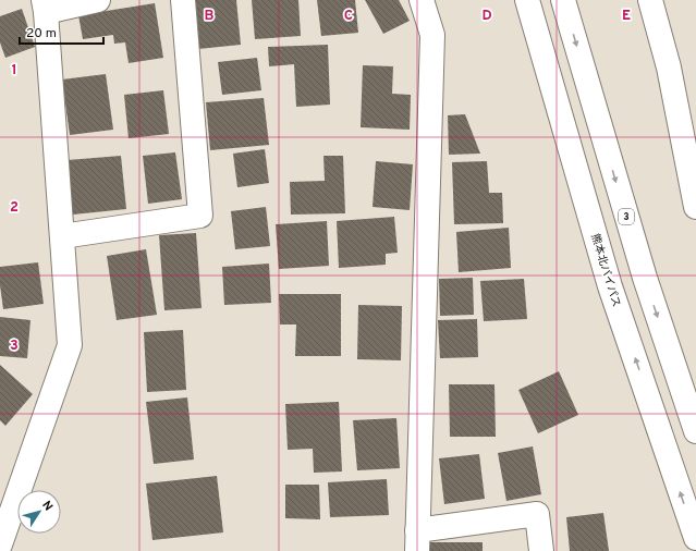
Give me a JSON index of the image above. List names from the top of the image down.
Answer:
{
  "streets": {
    "main road": ["3", "熊本北バイパス"]
  },
  "scale_bar": "20 m",
  "north": "top right",
  "grid": {
    "columns": [
      "B",
      "C",
      "D",
      "E"
    ],
    "rows": ["1", "2", "3"]
  }
}
